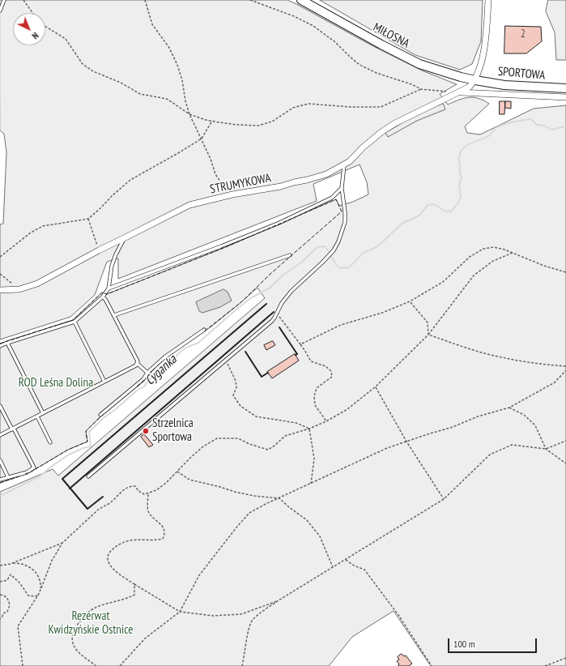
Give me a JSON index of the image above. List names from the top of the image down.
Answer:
{
  "streets": {
    "main road": ["MIŁOSNA", "SPORTOWA"],
    "street": ["STRUMYKOWA"]
  },
  "crossings": [
    ["MIŁOSNA", "SPORTOWA"],
    ["MIŁOSNA", "STRUMYKOWA"],
    ["SPORTOWA", "STRUMYKOWA"]
  ],
  "water": ["Cyganka"],
  "parks": ["ROD Leśna Dolina", "Rezerwat Kwidzyńskie Ostnice"],
  "places": ["Strzelnica Sportowa"],
  "house_numbers": ["2"],
  "scale_bar": "100 m",
  "north": "bottom right"
}
